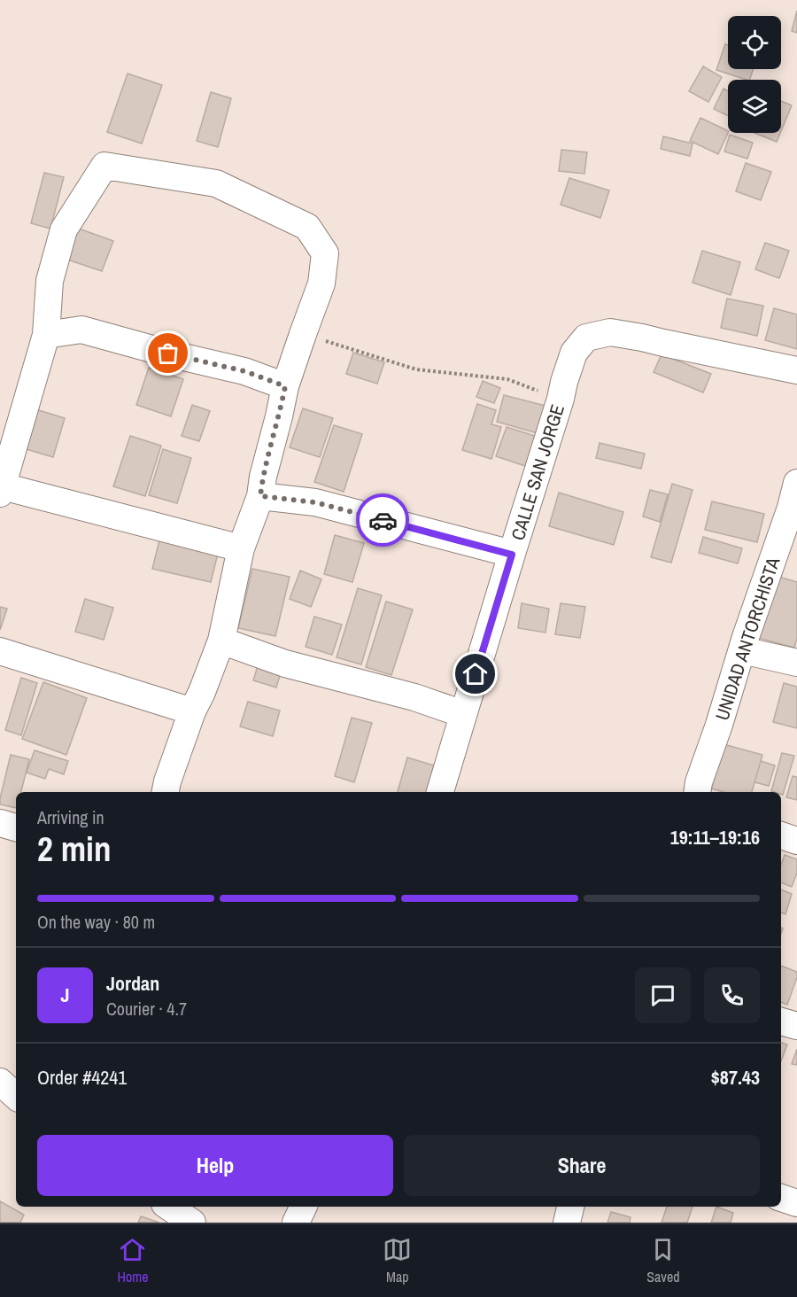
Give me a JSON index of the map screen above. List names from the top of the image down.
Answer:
{
  "streets": {
    "street": ["CALLE SAN JORGE", "UNIDAD ANTORCHISTA"]
  },
  "page": {
    "heading": ["2 min", "Arriving in", "19:11–19:16"],
    "panel": [
      "Jordan",
      "Courier · 4.7",
      "Order #4241",
      "$87.43"
    ],
    "bar": "On the way · 80 m",
    "round": "J",
    "buttons": ["Help", "Share"],
    "tabs": ["Home", "Map", "Saved"]
  }
}
